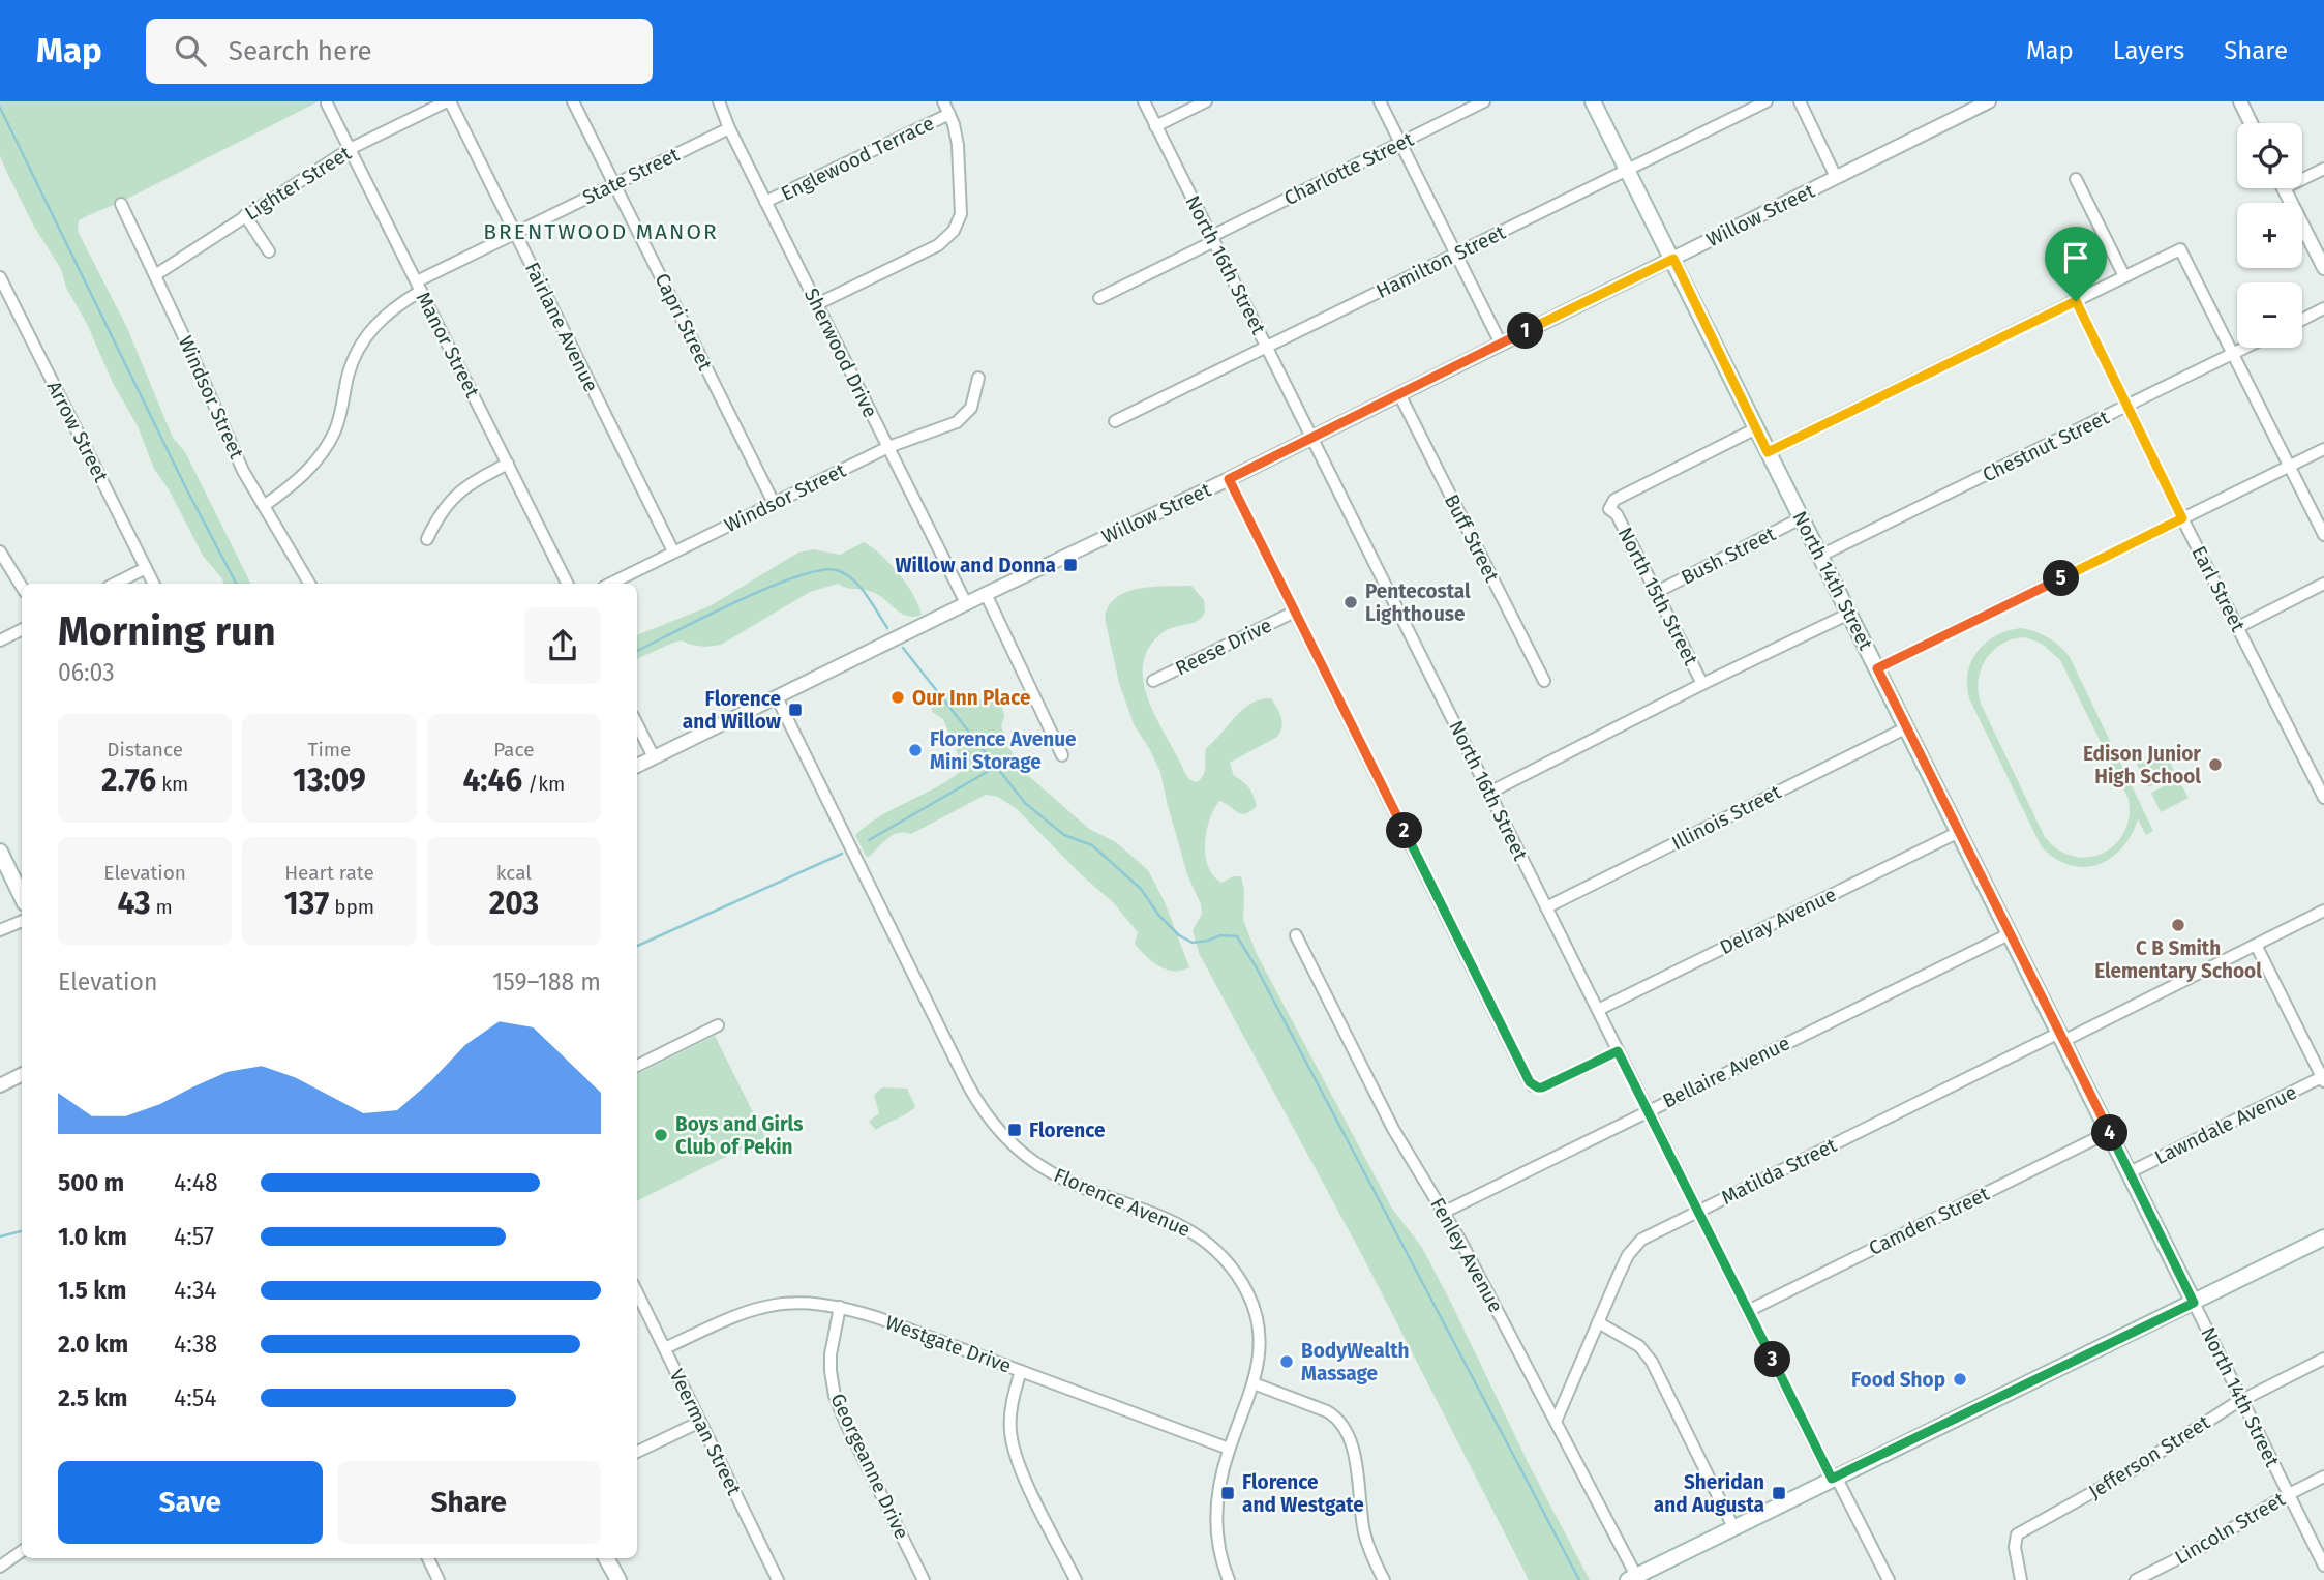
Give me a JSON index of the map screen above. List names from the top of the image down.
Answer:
{
  "streets": {
    "main road": ["North 14th Street"],
    "street": [
      "Englewood Terrace",
      "Charlotte Street",
      "State Street",
      "Lighter Street",
      "Willow Street",
      "Hamilton Street",
      "North 16th Street",
      "Capri Street",
      "Fairlane Avenue",
      "Manor Street",
      "Sherwood Drive",
      "Windsor Street",
      "Arrow Street",
      "Chestnut Street",
      "Buff Street",
      "Bush Street",
      "Earl Street",
      "North 15th Street",
      "Reese Drive",
      "Illinois Street",
      "Delray Avenue",
      "Bellaire Avenue",
      "Lawndale Avenue",
      "Matilda Street",
      "Florence Avenue",
      "Camden Street",
      "Fenley Avenue",
      "Westgate Drive",
      "Veerman Street",
      "Jefferson Street",
      "Georgeanne Drive",
      "Lincoln Street"
    ]
  },
  "crossings": [
    ["Englewood Terrace", "Sherwood Drive"],
    ["Charlotte Street", "North 16th Street"],
    ["State Street", "Capri Street"],
    ["State Street", "Fairlane Avenue"],
    ["State Street", "Manor Street"],
    ["State Street", "Sherwood Drive"],
    ["State Street", "Windsor Street"],
    ["Lighter Street", "Fairlane Avenue"],
    ["Lighter Street", "Manor Street"],
    ["Lighter Street", "Windsor Street"],
    ["Willow Street", "North 16th Street"],
    ["Willow Street", "Sherwood Drive"],
    ["Willow Street", "Buff Street"],
    ["Willow Street", "North 14th Street"],
    ["Willow Street", "Florence Avenue"],
    ["Hamilton Street", "North 16th Street"],
    ["Hamilton Street", "North 14th Street"],
    ["North 16th Street", "Illinois Street"],
    ["North 16th Street", "Delray Avenue"],
    ["North 16th Street", "Bellaire Avenue"],
    ["North 16th Street", "Matilda Street"],
    ["North 16th Street", "Camden Street"],
    ["Capri Street", "Windsor Street"],
    ["Fairlane Avenue", "Windsor Street"],
    ["Sherwood Drive", "Windsor Street"],
    ["Chestnut Street", "North 14th Street"],
    ["Chestnut Street", "Earl Street"],
    ["Bush Street", "North 14th Street"],
    ["Bush Street", "North 15th Street"],
    ["North 14th Street", "North 15th Street"],
    ["North 14th Street", "Illinois Street"],
    ["North 14th Street", "Delray Avenue"],
    ["North 14th Street", "Bellaire Avenue"],
    ["North 14th Street", "Lawndale Avenue"],
    ["North 14th Street", "Matilda Street"],
    ["North 14th Street", "Camden Street"],
    ["North 14th Street", "Jefferson Street"],
    ["North 14th Street", "Lincoln Street"],
    ["Bellaire Avenue", "Fenley Avenue"],
    ["Matilda Street", "Fenley Avenue"],
    ["Florence Avenue", "Westgate Drive"],
    ["Westgate Drive", "Veerman Street"],
    ["Westgate Drive", "Georgeanne Drive"]
  ],
  "districts": ["BRENTWOOD MANOR"],
  "places": {
    "transit": [
      "Willow and Donna",
      "Florence and Willow",
      "Florence",
      "Florence and Westgate",
      "Sheridan and Augusta"
    ],
    "other": [
      "Pentecostal Lighthouse",
      "Our Inn Place",
      "Florence Avenue Mini Storage",
      "Edison Junior High School",
      "C B Smith Elementary School",
      "Boys and Girls Club of Pekin",
      "BodyWealth Massage",
      "Food Shop"
    ]
  },
  "page": {
    "header": "Map",
    "search": "Search here",
    "nav": ["Map", "Layers", "Share"],
    "map_buttons": ["+", "−"],
    "pins": [
      "1",
      "5",
      "2",
      "4",
      "3"
    ],
    "heading": ["Morning run", "06:03"],
    "stats": [
      ["Distance", "2.76 km"],
      ["Time", "13:09"],
      ["Pace", "4:46 /km"],
      ["Elevation", "43 m"],
      ["Heart rate", "137 bpm"],
      ["kcal", "203"]
    ],
    "chart": ["Elevation", "159–188 m"],
    "list": [
      {
        "name": "500 m",
        "note": "4:48"
      },
      {
        "name": "1.0 km",
        "note": "4:57"
      },
      {
        "name": "1.5 km",
        "note": "4:34"
      },
      {
        "name": "2.0 km",
        "note": "4:38"
      },
      {
        "name": "2.5 km",
        "note": "4:54"
      }
    ],
    "buttons": ["Save", "Share"]
  }
}
